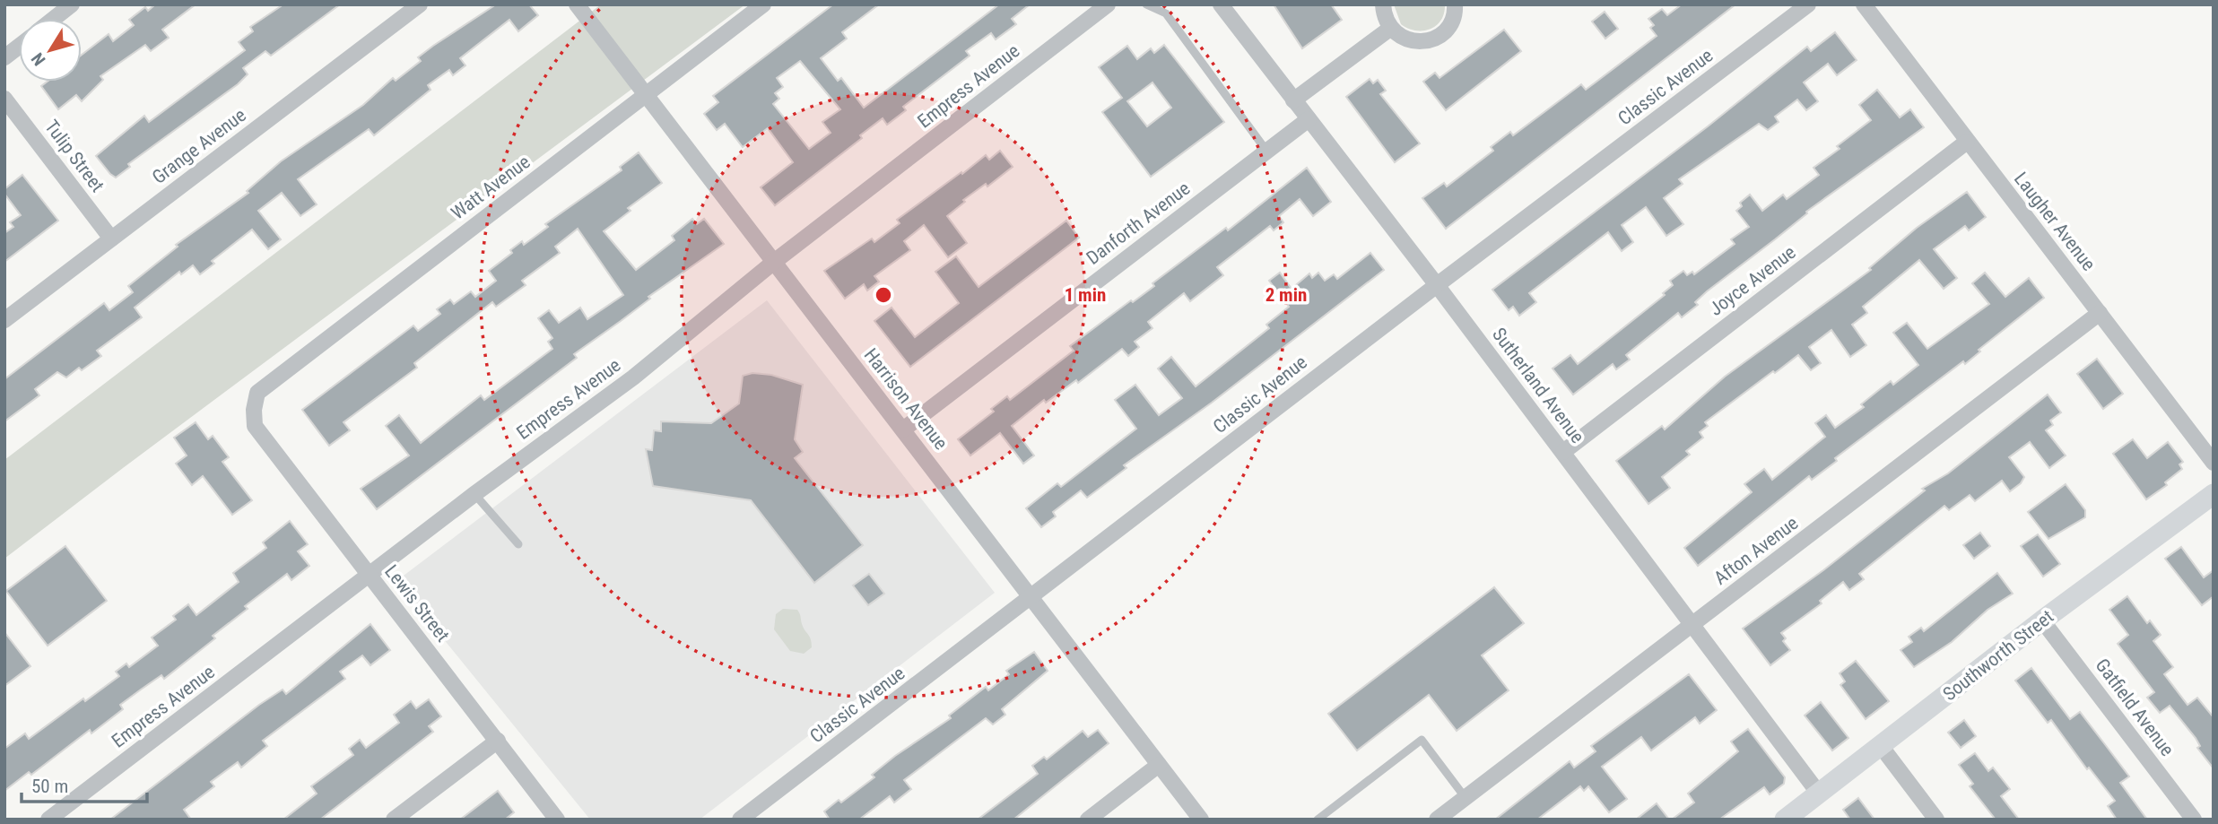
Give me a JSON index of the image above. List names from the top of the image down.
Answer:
{
  "streets": {
    "main road": ["Southworth Street"],
    "street": [
      "Empress Avenue",
      "Classic Avenue",
      "Grange Avenue",
      "Tulip Street",
      "Watt Avenue",
      "Laugher Avenue",
      "Danforth Avenue",
      "Joyce Avenue",
      "Sutherland Avenue",
      "Harrison Avenue",
      "Afton Avenue",
      "Lewis Street",
      "Gatfield Avenue"
    ]
  },
  "crossings": [
    ["Empress Avenue", "Harrison Avenue"],
    ["Empress Avenue", "Lewis Street"],
    ["Classic Avenue", "Sutherland Avenue"],
    ["Classic Avenue", "Harrison Avenue"],
    ["Grange Avenue", "Tulip Street"],
    ["Watt Avenue", "Harrison Avenue"],
    ["Watt Avenue", "Lewis Street"],
    ["Laugher Avenue", "Joyce Avenue"],
    ["Laugher Avenue", "Afton Avenue"],
    ["Danforth Avenue", "Sutherland Avenue"],
    ["Danforth Avenue", "Harrison Avenue"],
    ["Joyce Avenue", "Sutherland Avenue"],
    ["Sutherland Avenue", "Afton Avenue"],
    ["Sutherland Avenue", "Southworth Street"],
    ["Southworth Street", "Gatfield Avenue"]
  ],
  "scale_bar": "50 m",
  "north": "bottom left",
  "rings": ["1 min", "2 min"]
}
